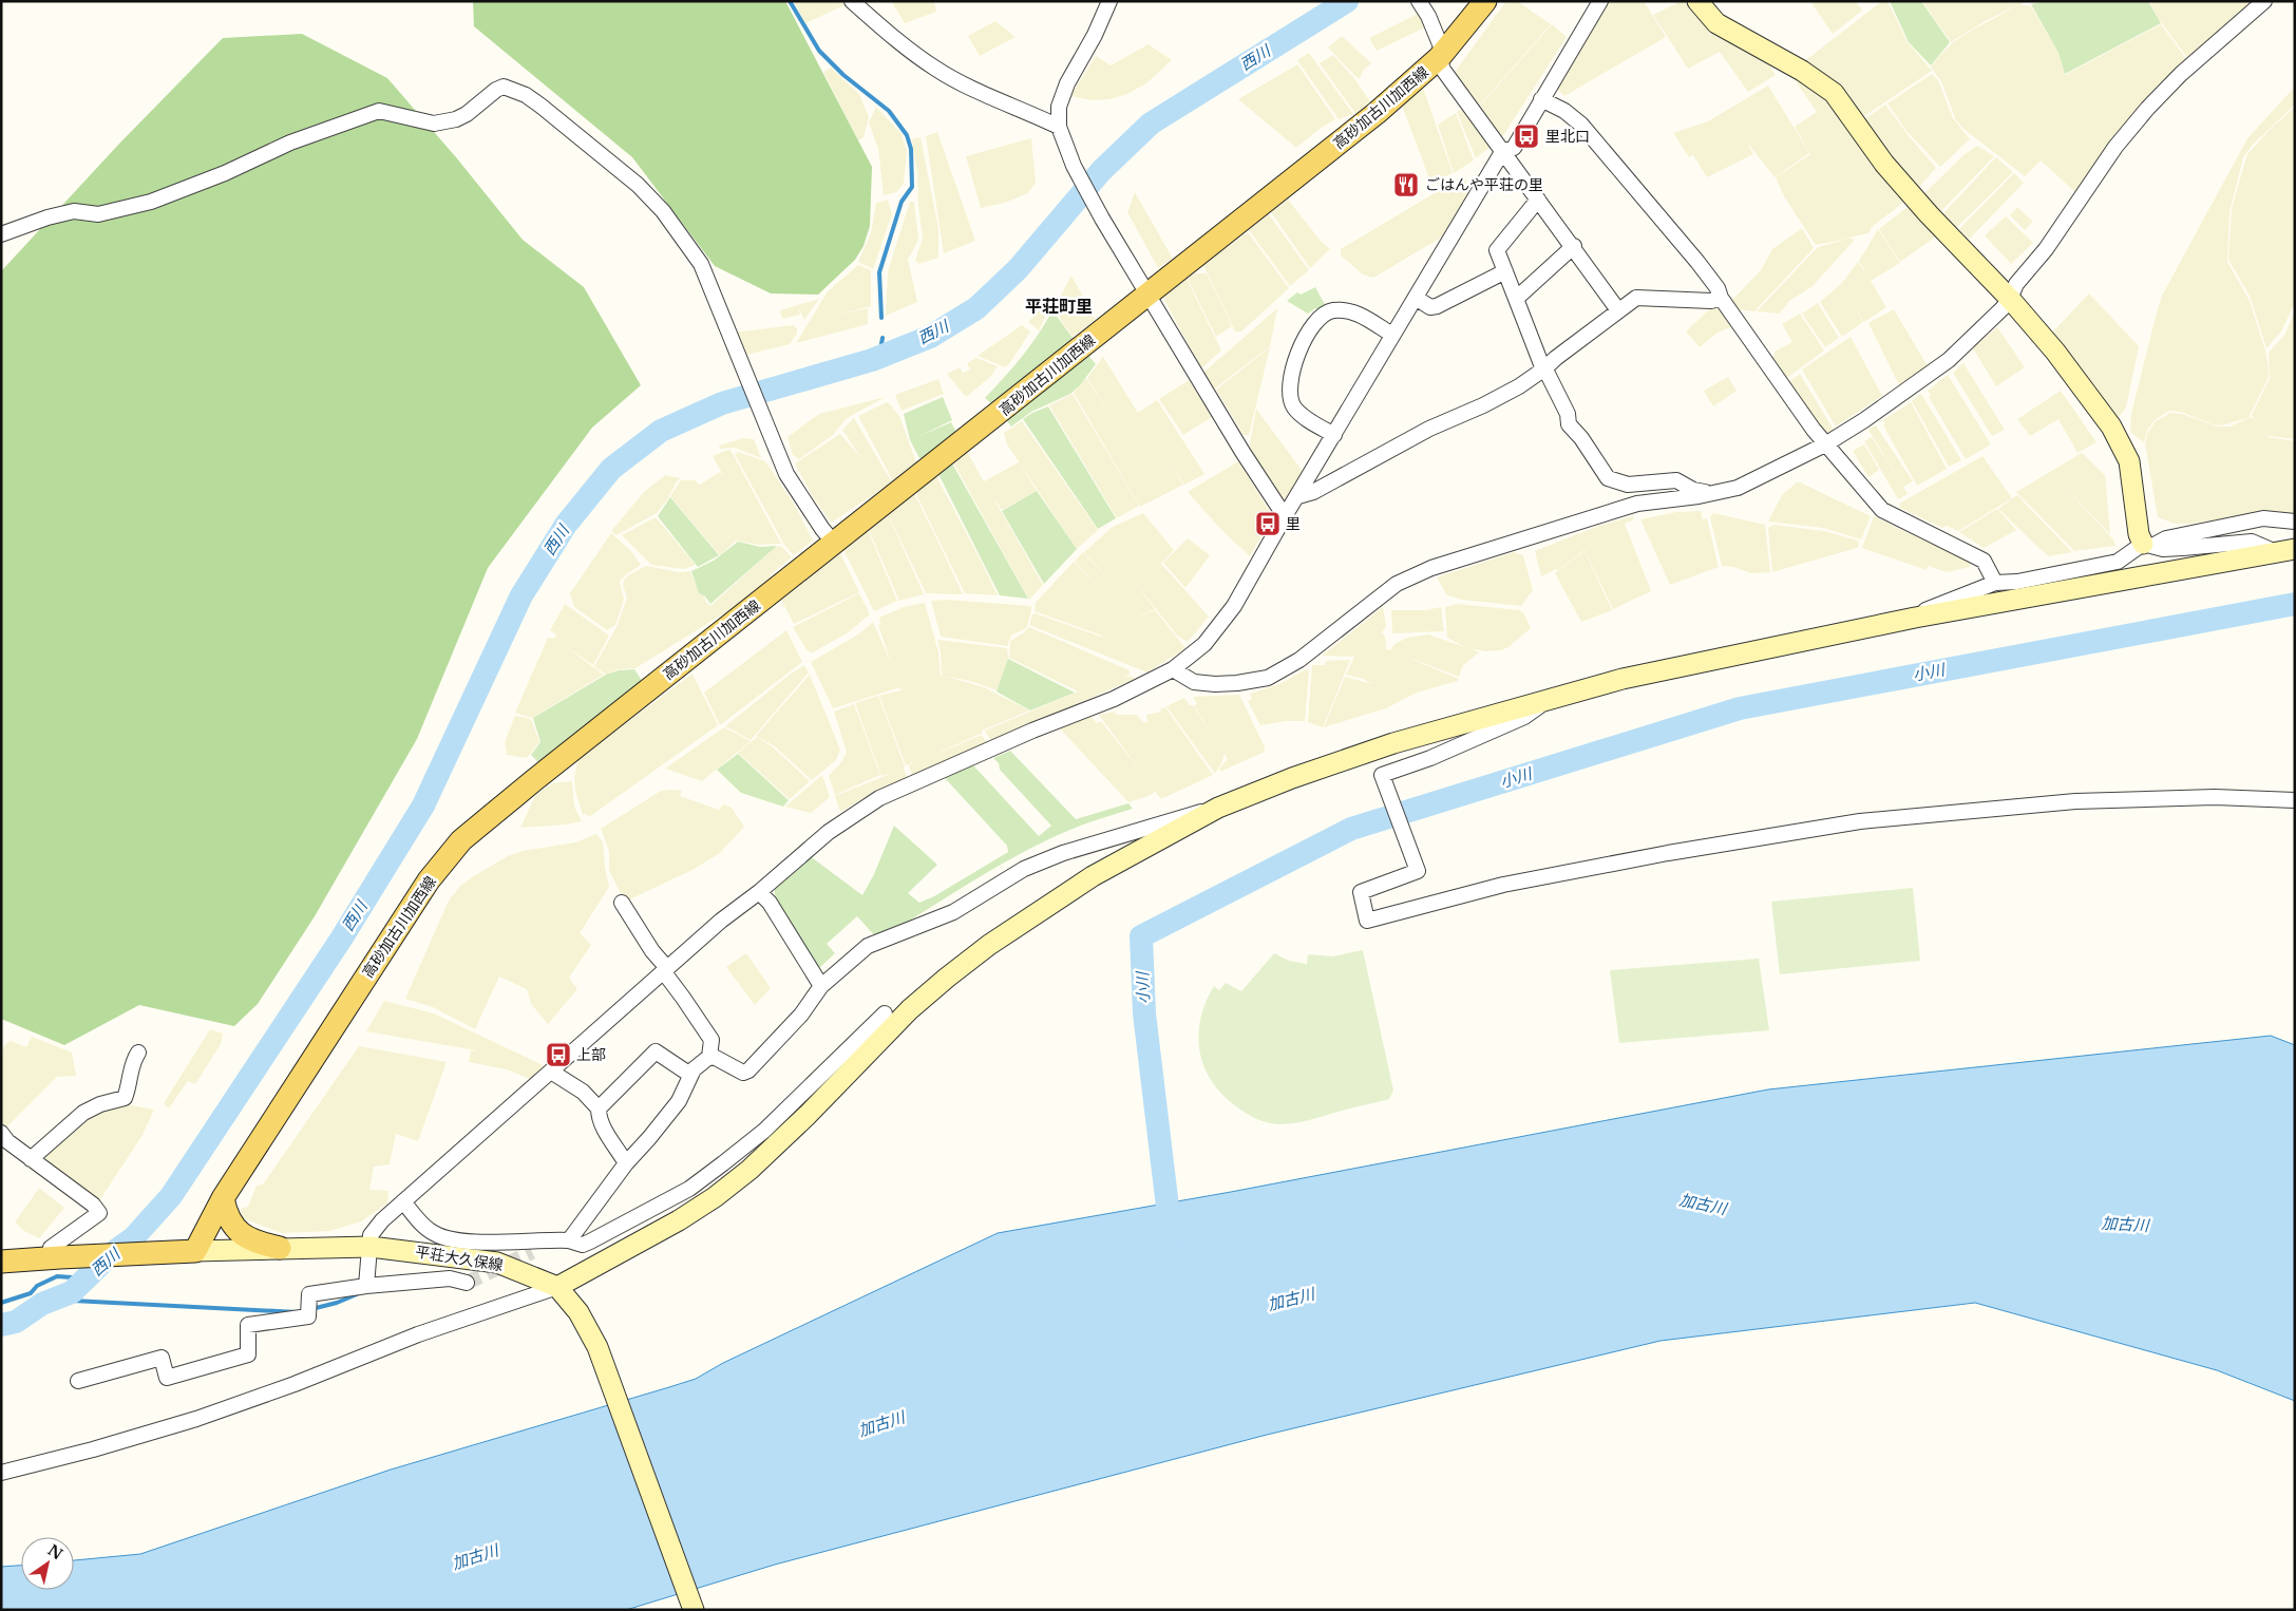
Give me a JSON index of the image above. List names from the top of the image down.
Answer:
{
  "streets": {
    "main road": ["高砂加古川加西線"],
    "street": ["平荘大久保線"]
  },
  "crossings": [
    ["高砂加古川加西線", "平荘大久保線"]
  ],
  "districts": ["平荘町里"],
  "water": ["西川", "小川", "加古川"],
  "places": {
    "bus stop": ["里北口", "里", "上部"],
    "restaurant": ["ごはんや平荘の里"]
  },
  "north": "top right"
}
